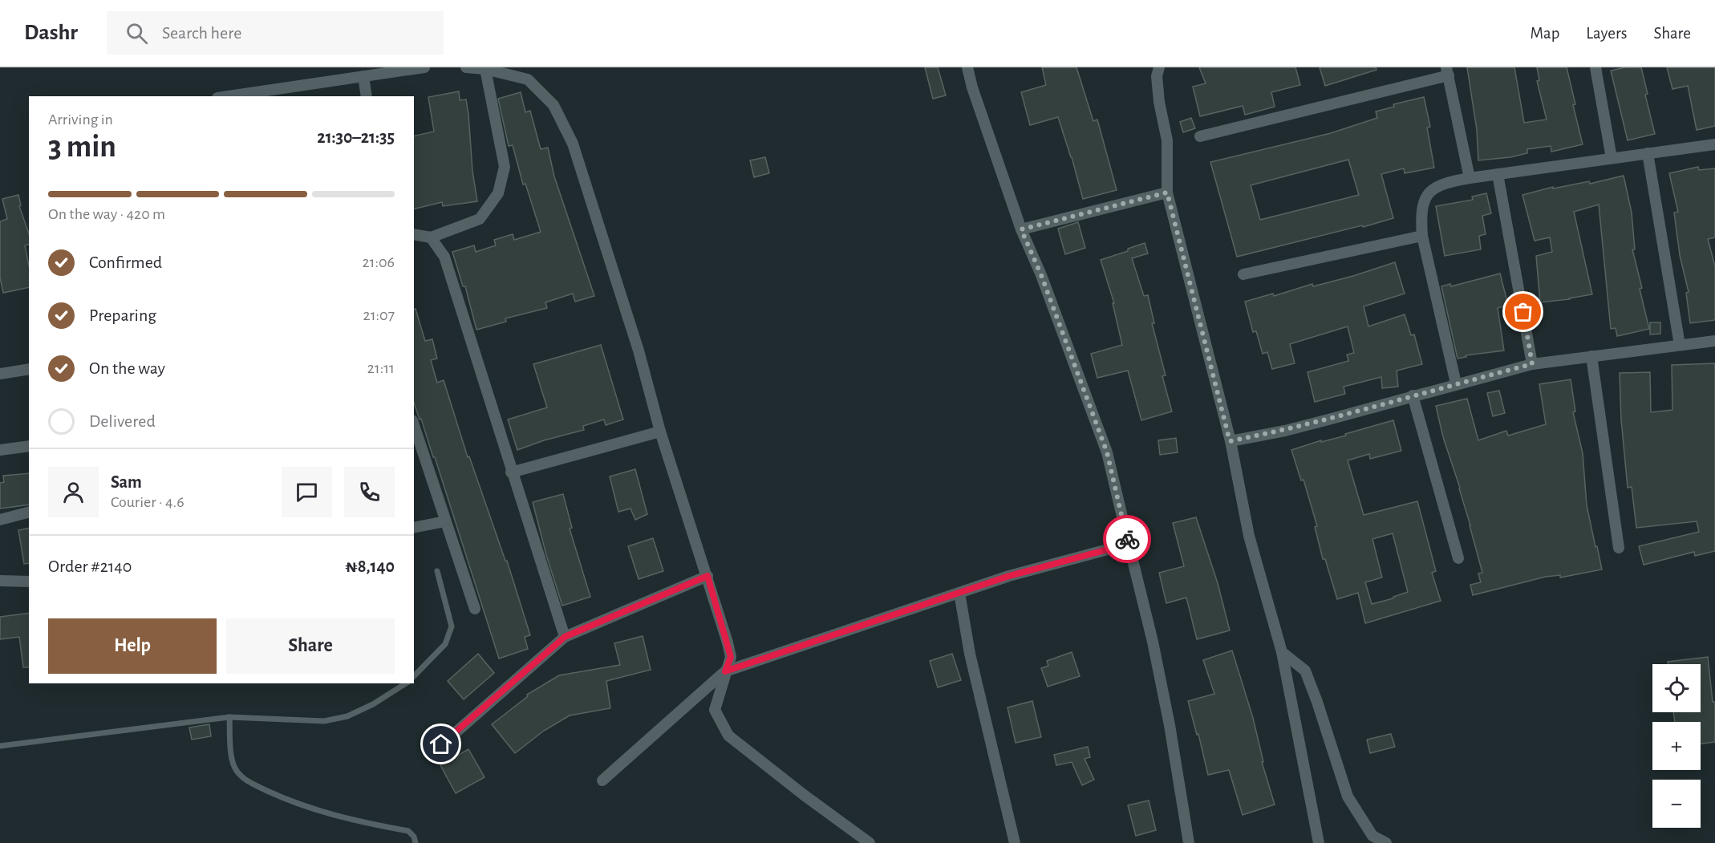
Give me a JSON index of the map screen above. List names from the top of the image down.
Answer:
{
  "page": {
    "header": "Dashr",
    "search": "Search here",
    "nav": ["Map", "Layers", "Share"],
    "heading": ["3 min", "Arriving in", "21:30–21:35"],
    "panel": [
      "Sam",
      "Courier · 4.6",
      "Order #2140",
      "₦8,140"
    ],
    "bar": "On the way · 420 m",
    "list": [
      ["Confirmed", "21:06"],
      ["Preparing", "21:07"],
      ["On the way", "21:11"],
      "Delivered"
    ],
    "buttons": ["Help", "Share"],
    "map_buttons": ["+", "−"]
  }
}
